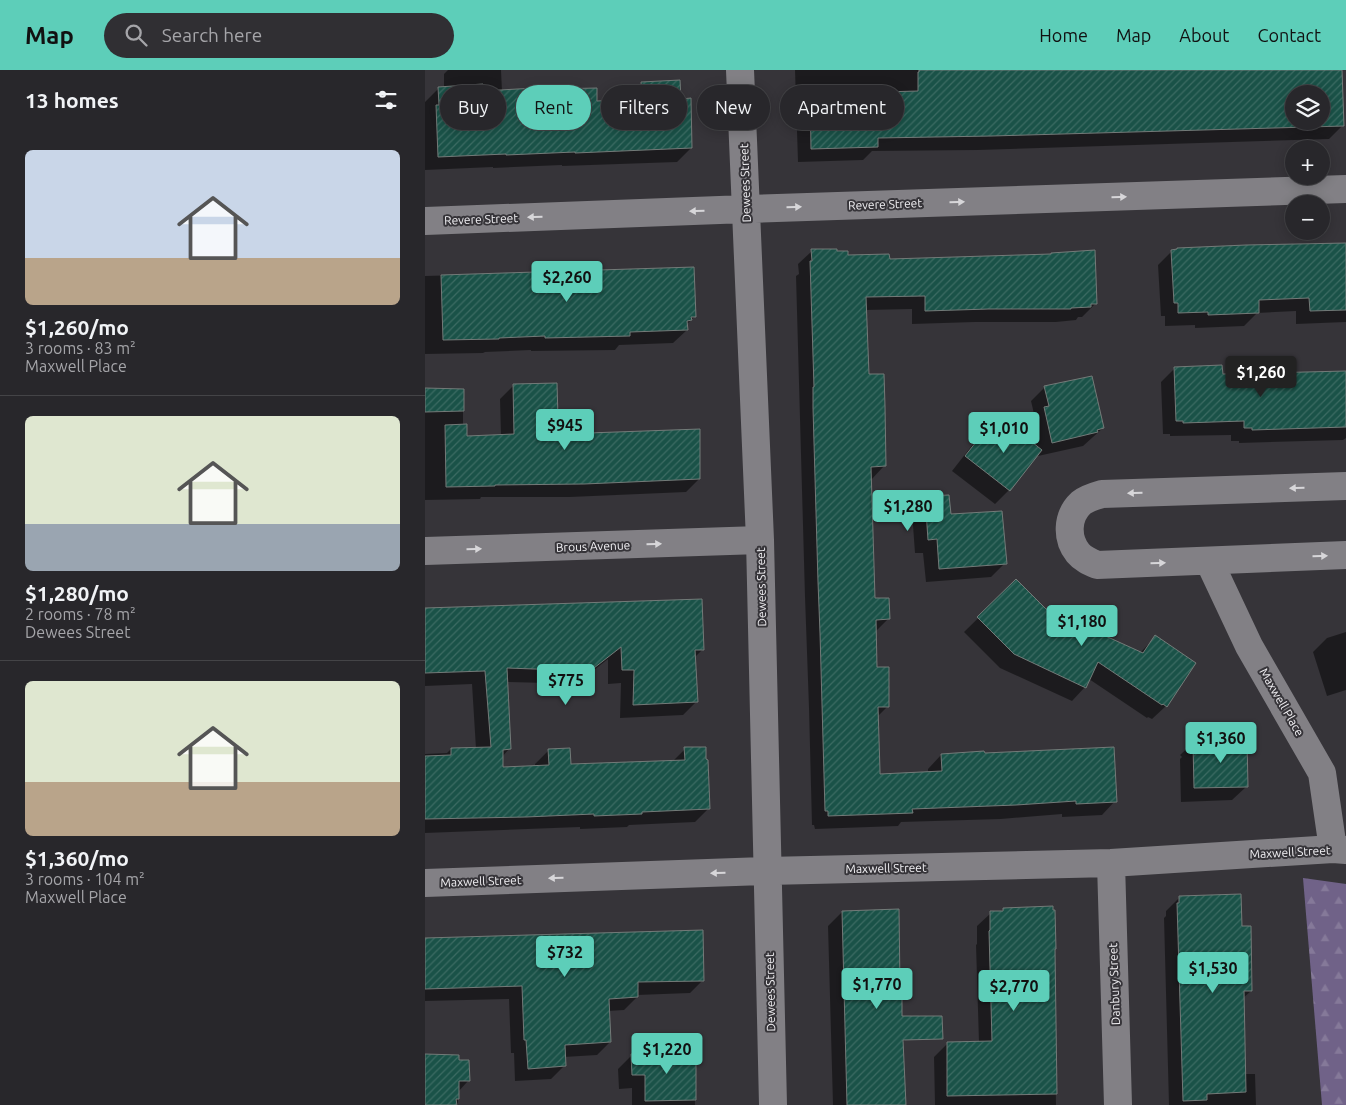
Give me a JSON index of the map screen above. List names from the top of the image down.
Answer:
{
  "streets": {
    "street": [
      "Dewees Street",
      "Revere Street",
      "Brous Avenue",
      "Maxwell Place",
      "Maxwell Street",
      "Danbury Street"
    ]
  },
  "crossings": [
    ["Dewees Street", "Revere Street"],
    ["Dewees Street", "Brous Avenue"],
    ["Dewees Street", "Maxwell Street"],
    ["Maxwell Place", "Maxwell Street"],
    ["Maxwell Street", "Danbury Street"]
  ],
  "one_way": ["Brous Avenue", "Maxwell Street"],
  "page": {
    "header": "Map",
    "search": "Search here",
    "nav": [
      "Home",
      "Map",
      "About",
      "Contact"
    ],
    "heading": "13 homes",
    "map_buttons": ["+", "−"],
    "chip": [
      "Buy",
      "Rent",
      "Filters",
      "New",
      "Apartment"
    ],
    "list": [
      {
        "name": "$1,260/mo",
        "note": "3 rooms · 83 m² · Maxwell Place"
      },
      {
        "name": "$1,280/mo",
        "note": "2 rooms · 78 m² · Dewees Street"
      },
      {
        "name": "$1,360/mo",
        "note": "3 rooms · 104 m² · Maxwell Place"
      }
    ],
    "price": [
      "$2,260",
      "$1,260",
      "$945",
      "$1,010",
      "$1,280",
      "$1,180",
      "$775",
      "$1,360",
      "$732",
      "$1,530",
      "$1,770",
      "$2,770",
      "$1,220"
    ]
  }
}
